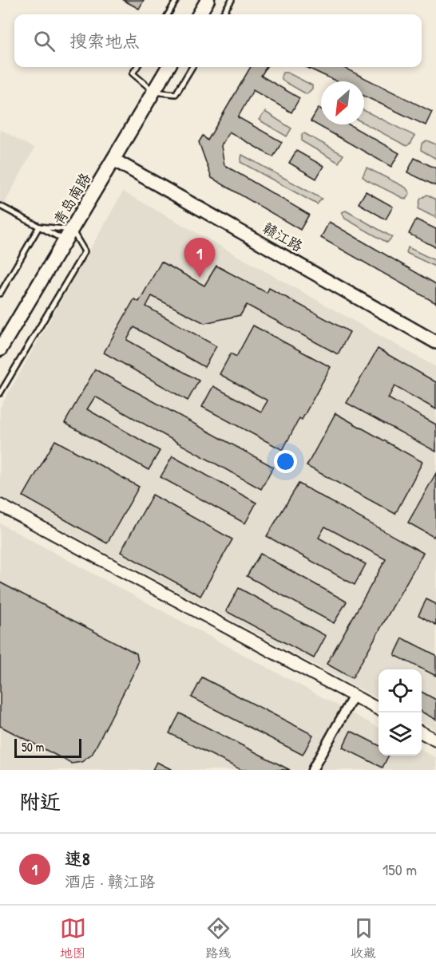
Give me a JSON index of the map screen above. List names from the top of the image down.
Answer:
{
  "streets": {
    "main road": ["青岛南路", "赣江路"]
  },
  "crossings": [
    ["青岛南路", "赣江路"]
  ],
  "scale_bar": "50 m",
  "north": "bottom left",
  "page": {
    "search": "搜索地点",
    "pins": "1",
    "scale": "50 m",
    "heading": "附近",
    "list": [
      {
        "mark": "1",
        "name": "速8",
        "note": "酒店 · 赣江路",
        "value": "150 m"
      }
    ],
    "nav": ["地图", "路线", "收藏"]
  }
}
